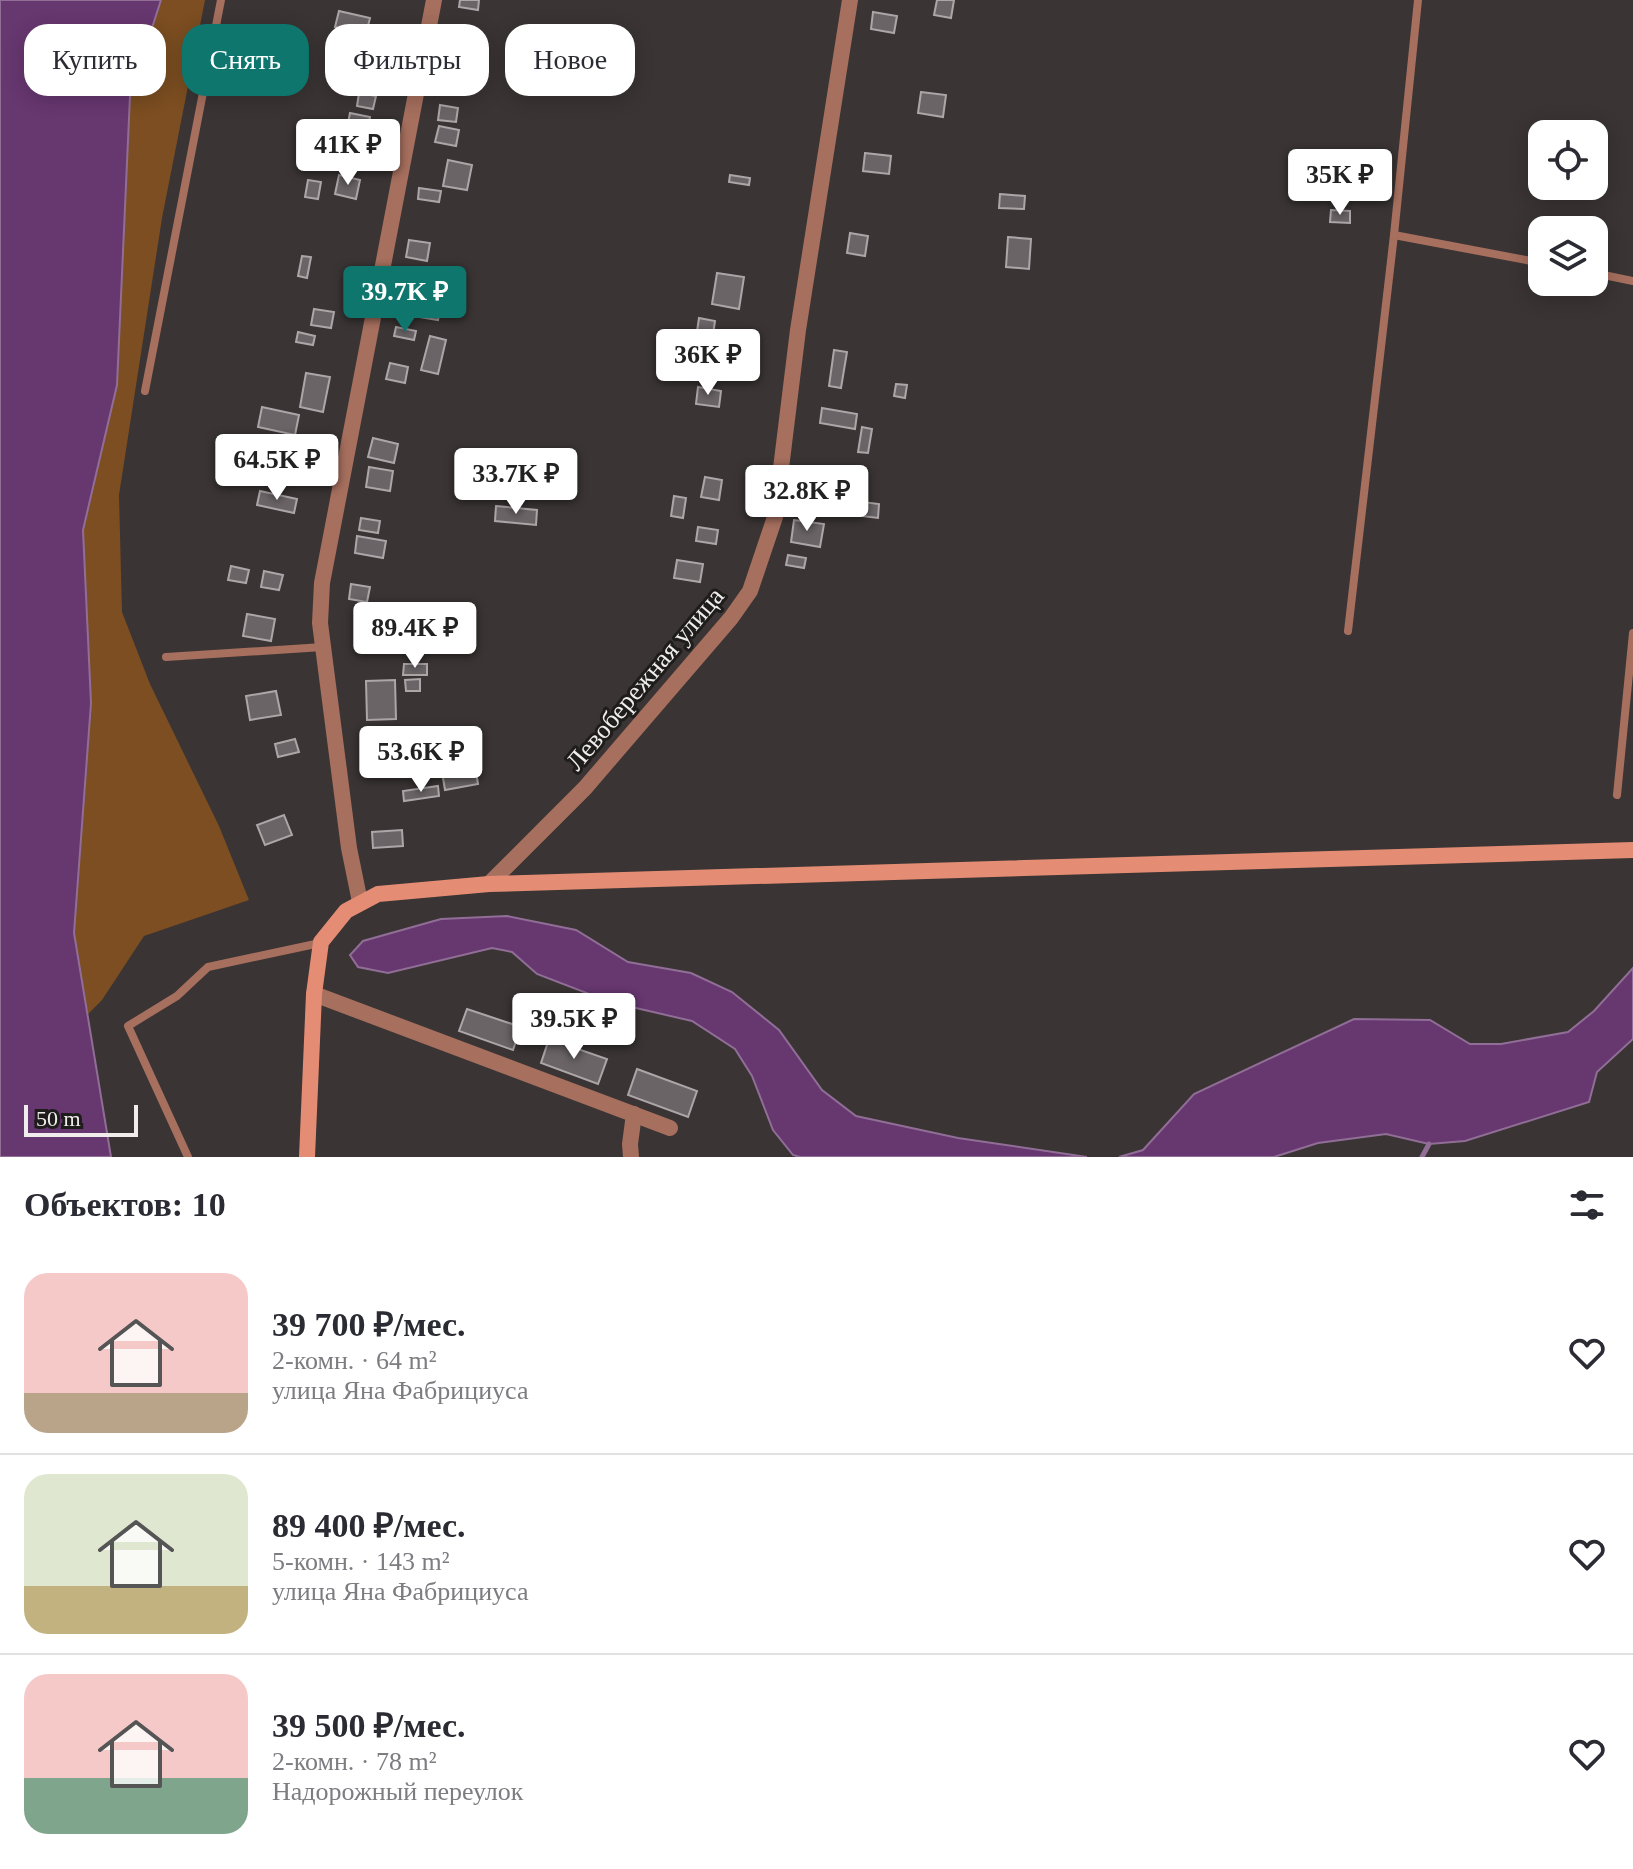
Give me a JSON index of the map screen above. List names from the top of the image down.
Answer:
{
  "streets": {
    "street": ["Левобережная улица"]
  },
  "scale_bar": "50 m",
  "page": {
    "chip": [
      "Купить",
      "Снять",
      "Фильтры",
      "Новое"
    ],
    "price": [
      "41K ₽",
      "35K ₽",
      "39.7K ₽",
      "36K ₽",
      "64.5K ₽",
      "33.7K ₽",
      "32.8K ₽",
      "89.4K ₽",
      "53.6K ₽",
      "39.5K ₽"
    ],
    "scale": "50 m",
    "heading": "Объектов: 10",
    "list": [
      {
        "name": "39 700 ₽/мес.",
        "note": "2-комн. · 64 m² · улица Яна Фабрициуса"
      },
      {
        "name": "89 400 ₽/мес.",
        "note": "5-комн. · 143 m² · улица Яна Фабрициуса"
      },
      {
        "name": "39 500 ₽/мес.",
        "note": "2-комн. · 78 m² · Надорожный переулок"
      }
    ]
  }
}
